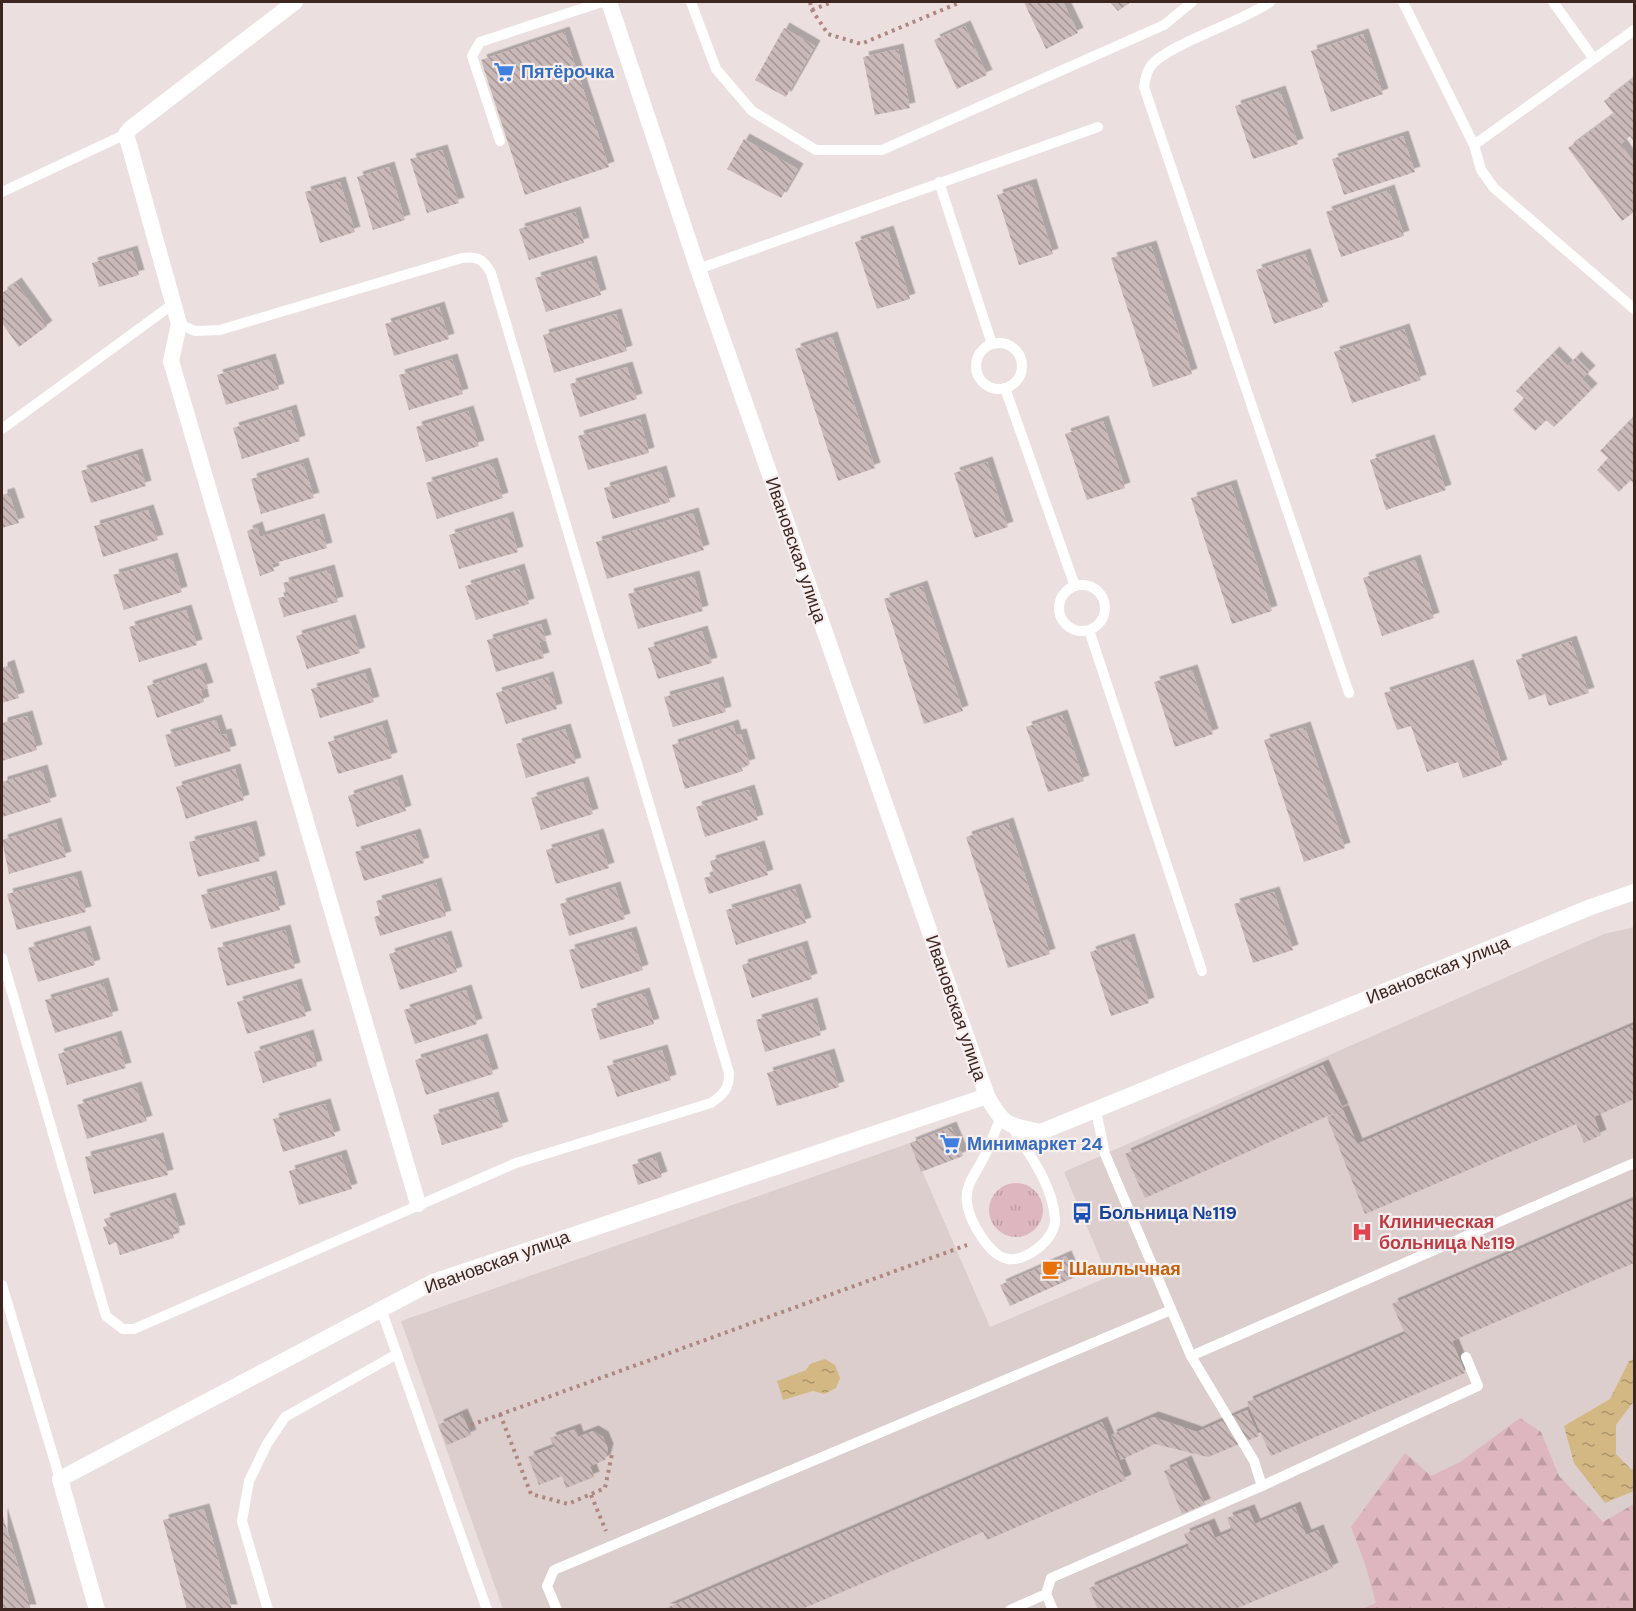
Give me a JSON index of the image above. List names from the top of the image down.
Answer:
{
  "streets": {
    "street": ["Ивановская улица"]
  },
  "places": {
    "supermarket": ["Пятёрочка", "Минимаркет 24"],
    "bus stop": ["Больница №119"],
    "hospital": ["Клиническая больница №119"],
    "cafe": ["Шашлычная"]
  }
}
